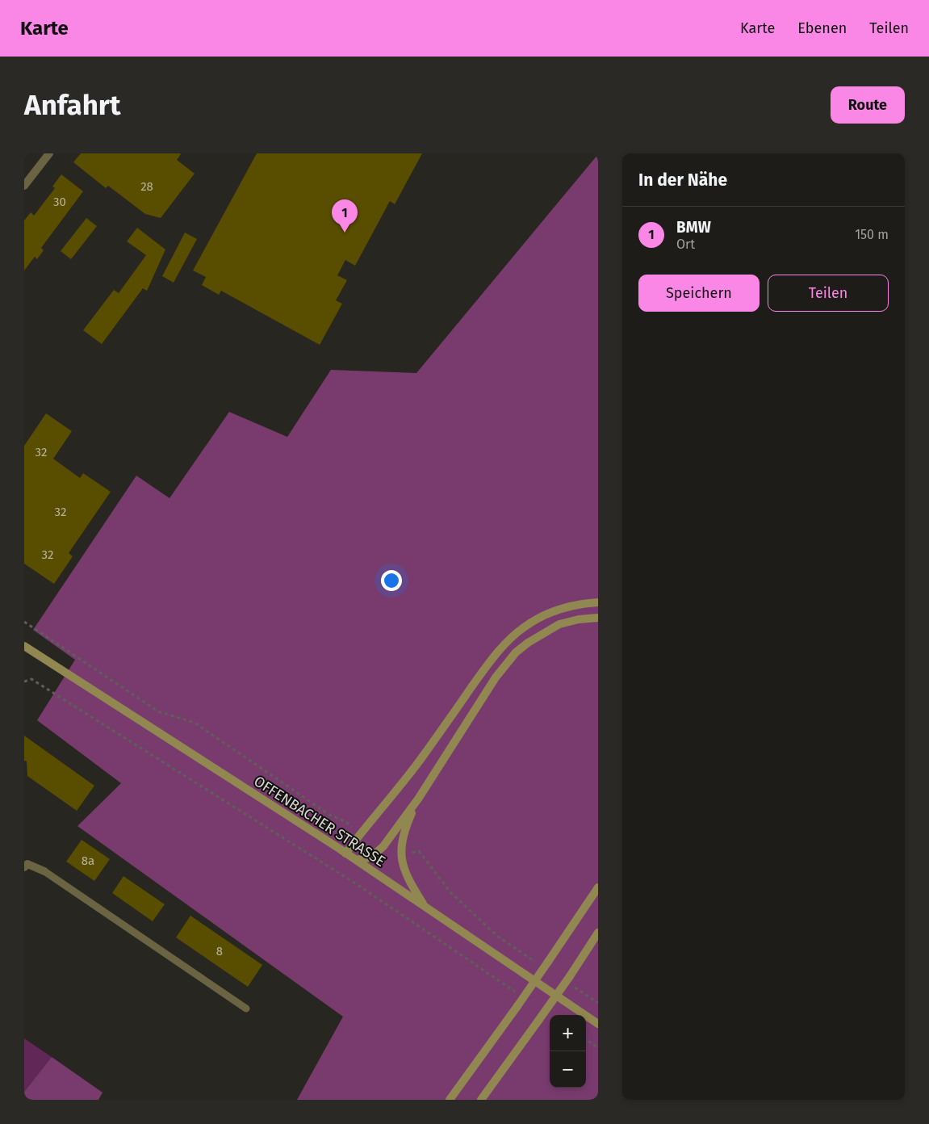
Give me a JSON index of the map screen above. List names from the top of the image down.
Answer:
{
  "streets": {
    "main road": ["OFFENBACHER STRASSE"]
  },
  "house_numbers": [
    "28",
    "30",
    "32",
    "32",
    "32",
    "8a",
    "8"
  ],
  "page": {
    "header": "Karte",
    "nav": ["Karte", "Ebenen", "Teilen"],
    "buttons": [
      "Route",
      ["Speichern", "Teilen"]
    ],
    "title": "Anfahrt",
    "heading": "In der Nähe",
    "pins": "1",
    "list": [
      {
        "mark": "1",
        "name": "BMW",
        "note": "Ort",
        "value": "150 m"
      }
    ],
    "map_buttons": ["+", "−"]
  }
}
